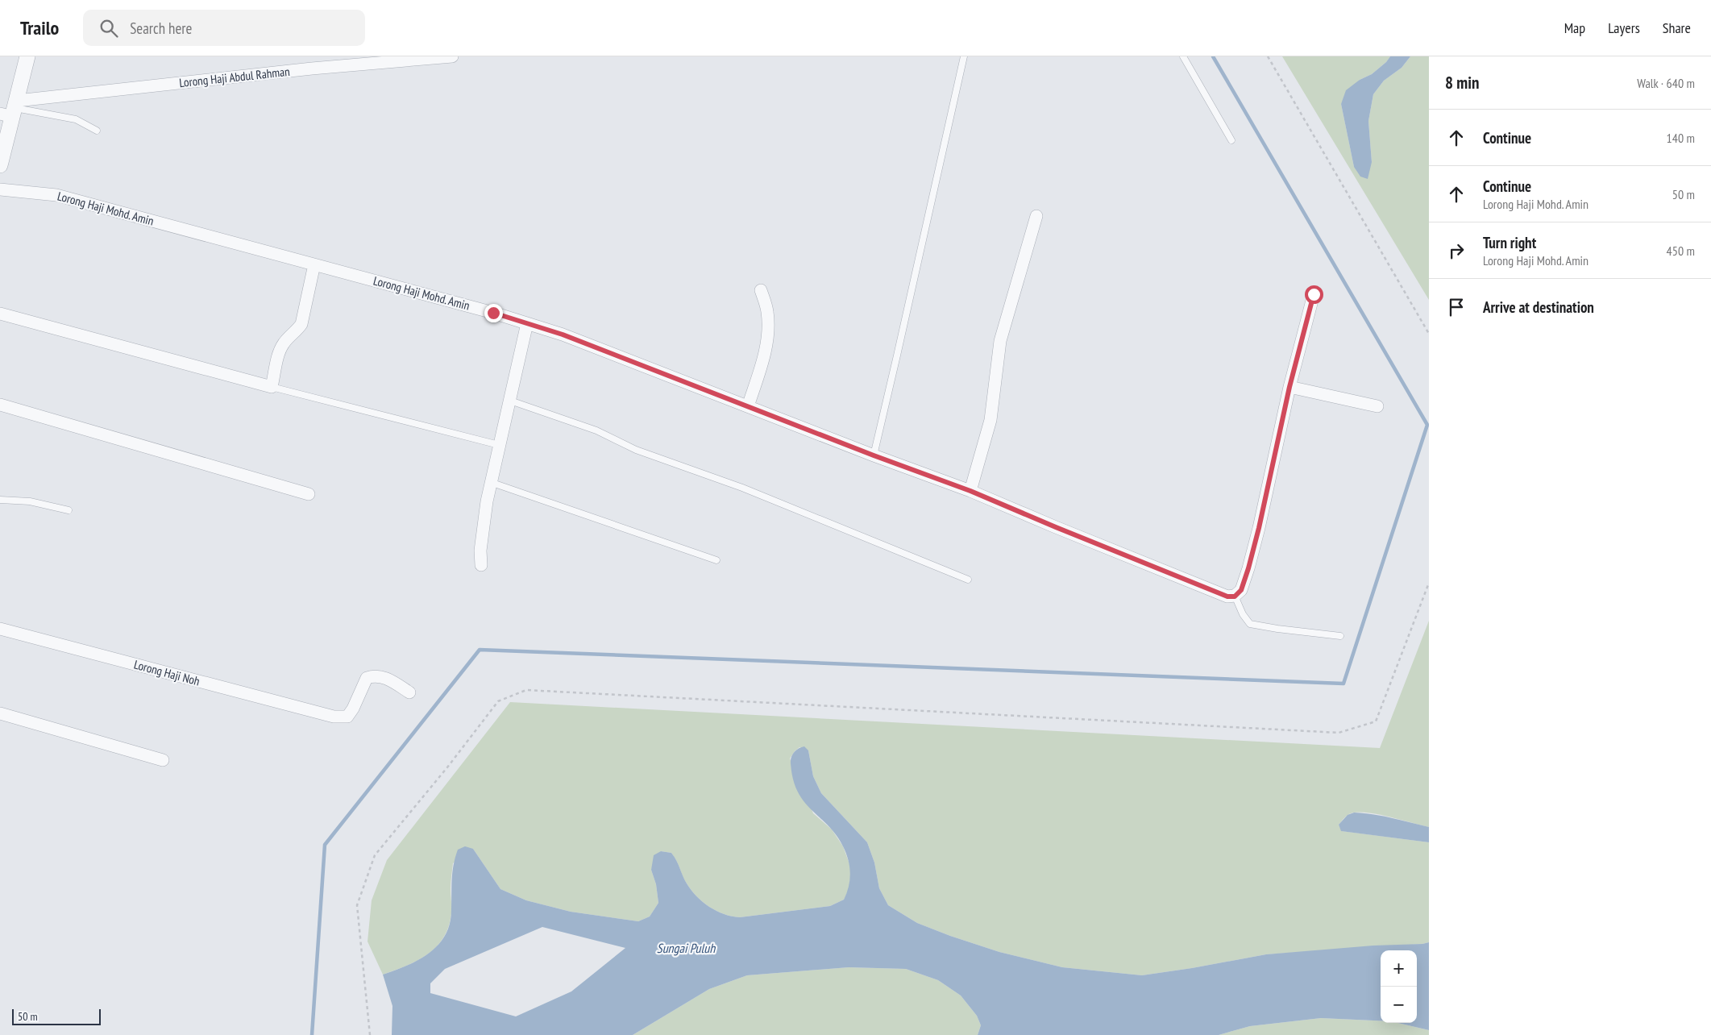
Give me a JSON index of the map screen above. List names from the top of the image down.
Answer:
{
  "streets": {
    "street": ["Lorong Haji Abdul Rahman", "Lorong Haji Mohd. Amin", "Lorong Haji Noh"]
  },
  "water": ["Sungai Puluh"],
  "scale_bar": "50 m",
  "page": {
    "header": "Trailo",
    "search": "Search here",
    "nav": ["Map", "Layers", "Share"],
    "heading": ["8 min", "Walk · 640 m"],
    "list": [
      ["Continue", "140 m"],
      ["Continue", "Lorong Haji Mohd. Amin", "50 m"],
      ["Turn right", "Lorong Haji Mohd. Amin", "450 m"],
      "Arrive at destination"
    ],
    "map_buttons": ["+", "−"],
    "scale": "50 m"
  }
}
